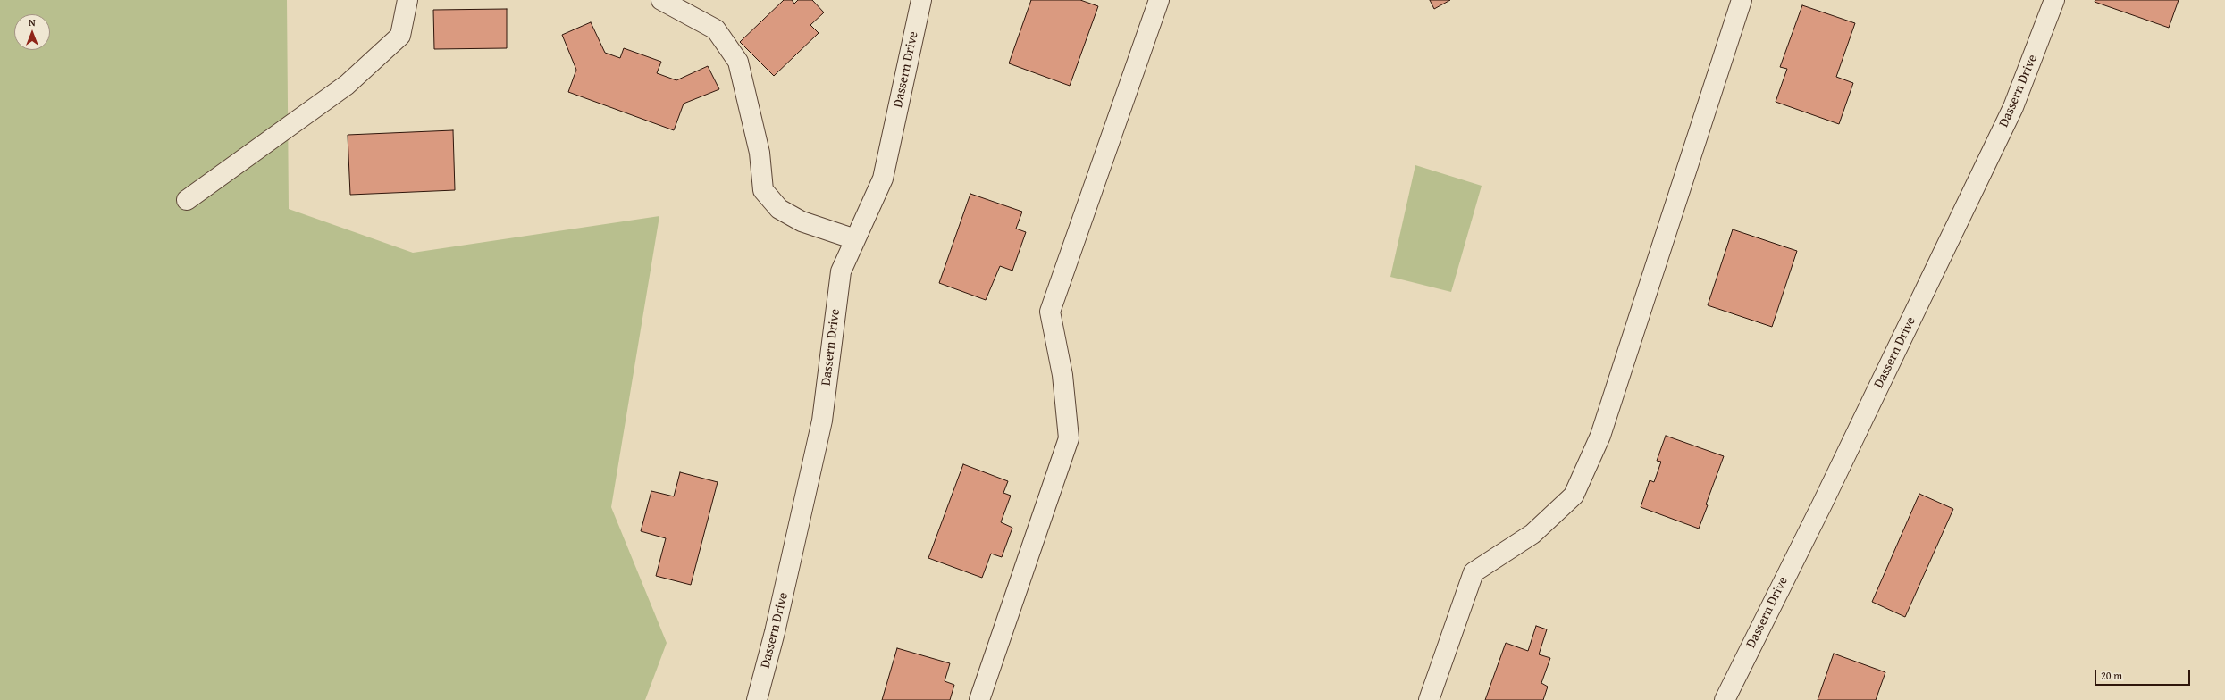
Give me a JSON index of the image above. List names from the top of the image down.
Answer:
{
  "streets": {
    "street": ["Dassern Drive"]
  },
  "scale_bar": "20 m",
  "north": "top"
}
